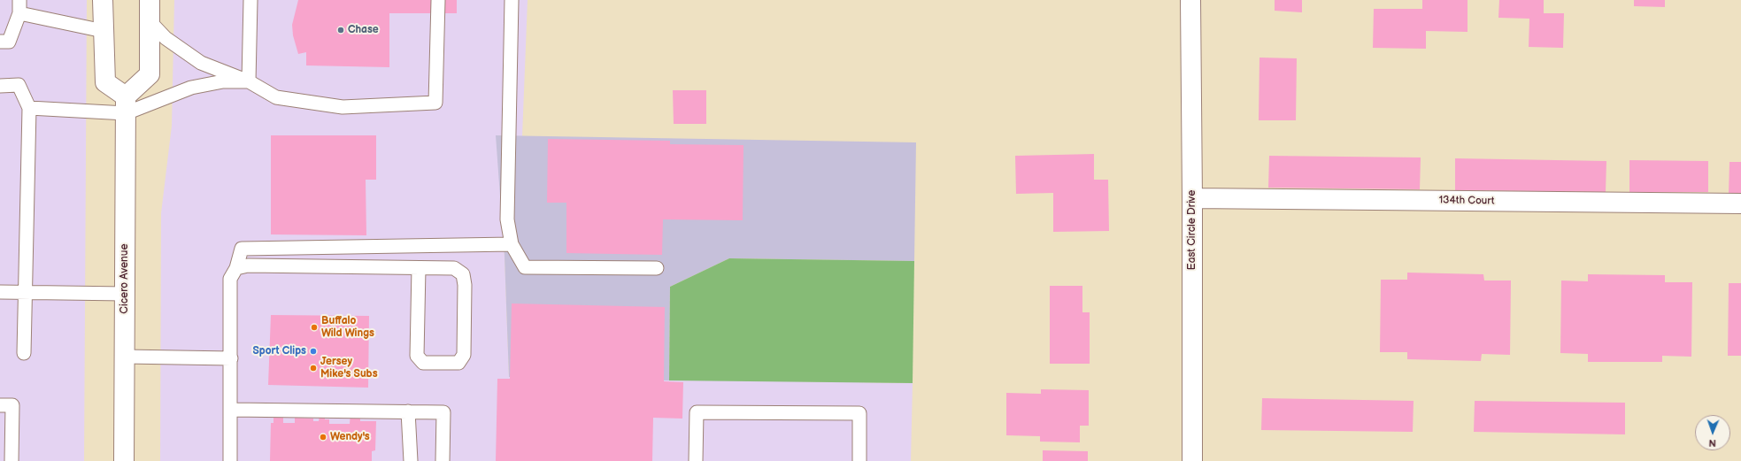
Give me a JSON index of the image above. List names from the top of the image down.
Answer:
{
  "streets": {
    "street": ["134th Court", "East Circle Drive", "Cicero Avenue"]
  },
  "crossings": [
    ["134th Court", "East Circle Drive"]
  ],
  "places": [
    "Chase",
    "Buffalo Wild Wings",
    "Sport Clips",
    "Jersey Mike's Subs",
    "Wendy's"
  ],
  "north": "bottom"
}
